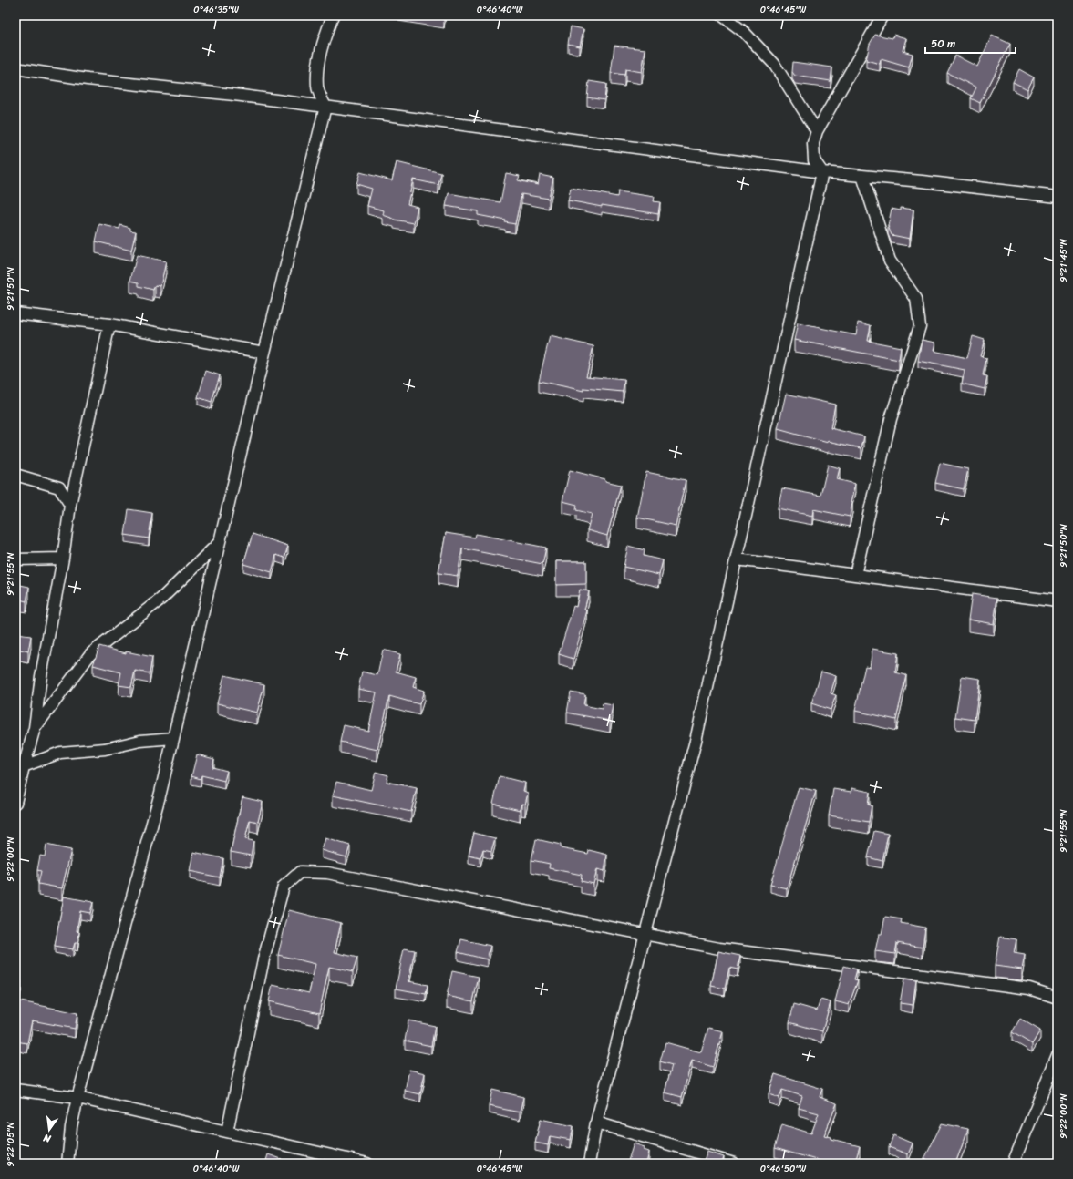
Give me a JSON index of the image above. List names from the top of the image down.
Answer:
{
  "scale_bar": "50 m",
  "north": "bottom",
  "coordinates": [
    "0°46'35\"W",
    "0°46'40\"W",
    "0°46'45\"W",
    "9°21'45\"N",
    "9°21'50\"N",
    "9°21'55\"N",
    "9°22'00\"N",
    "9°22'05\"N",
    "0°46'50\"W"
  ]
}
